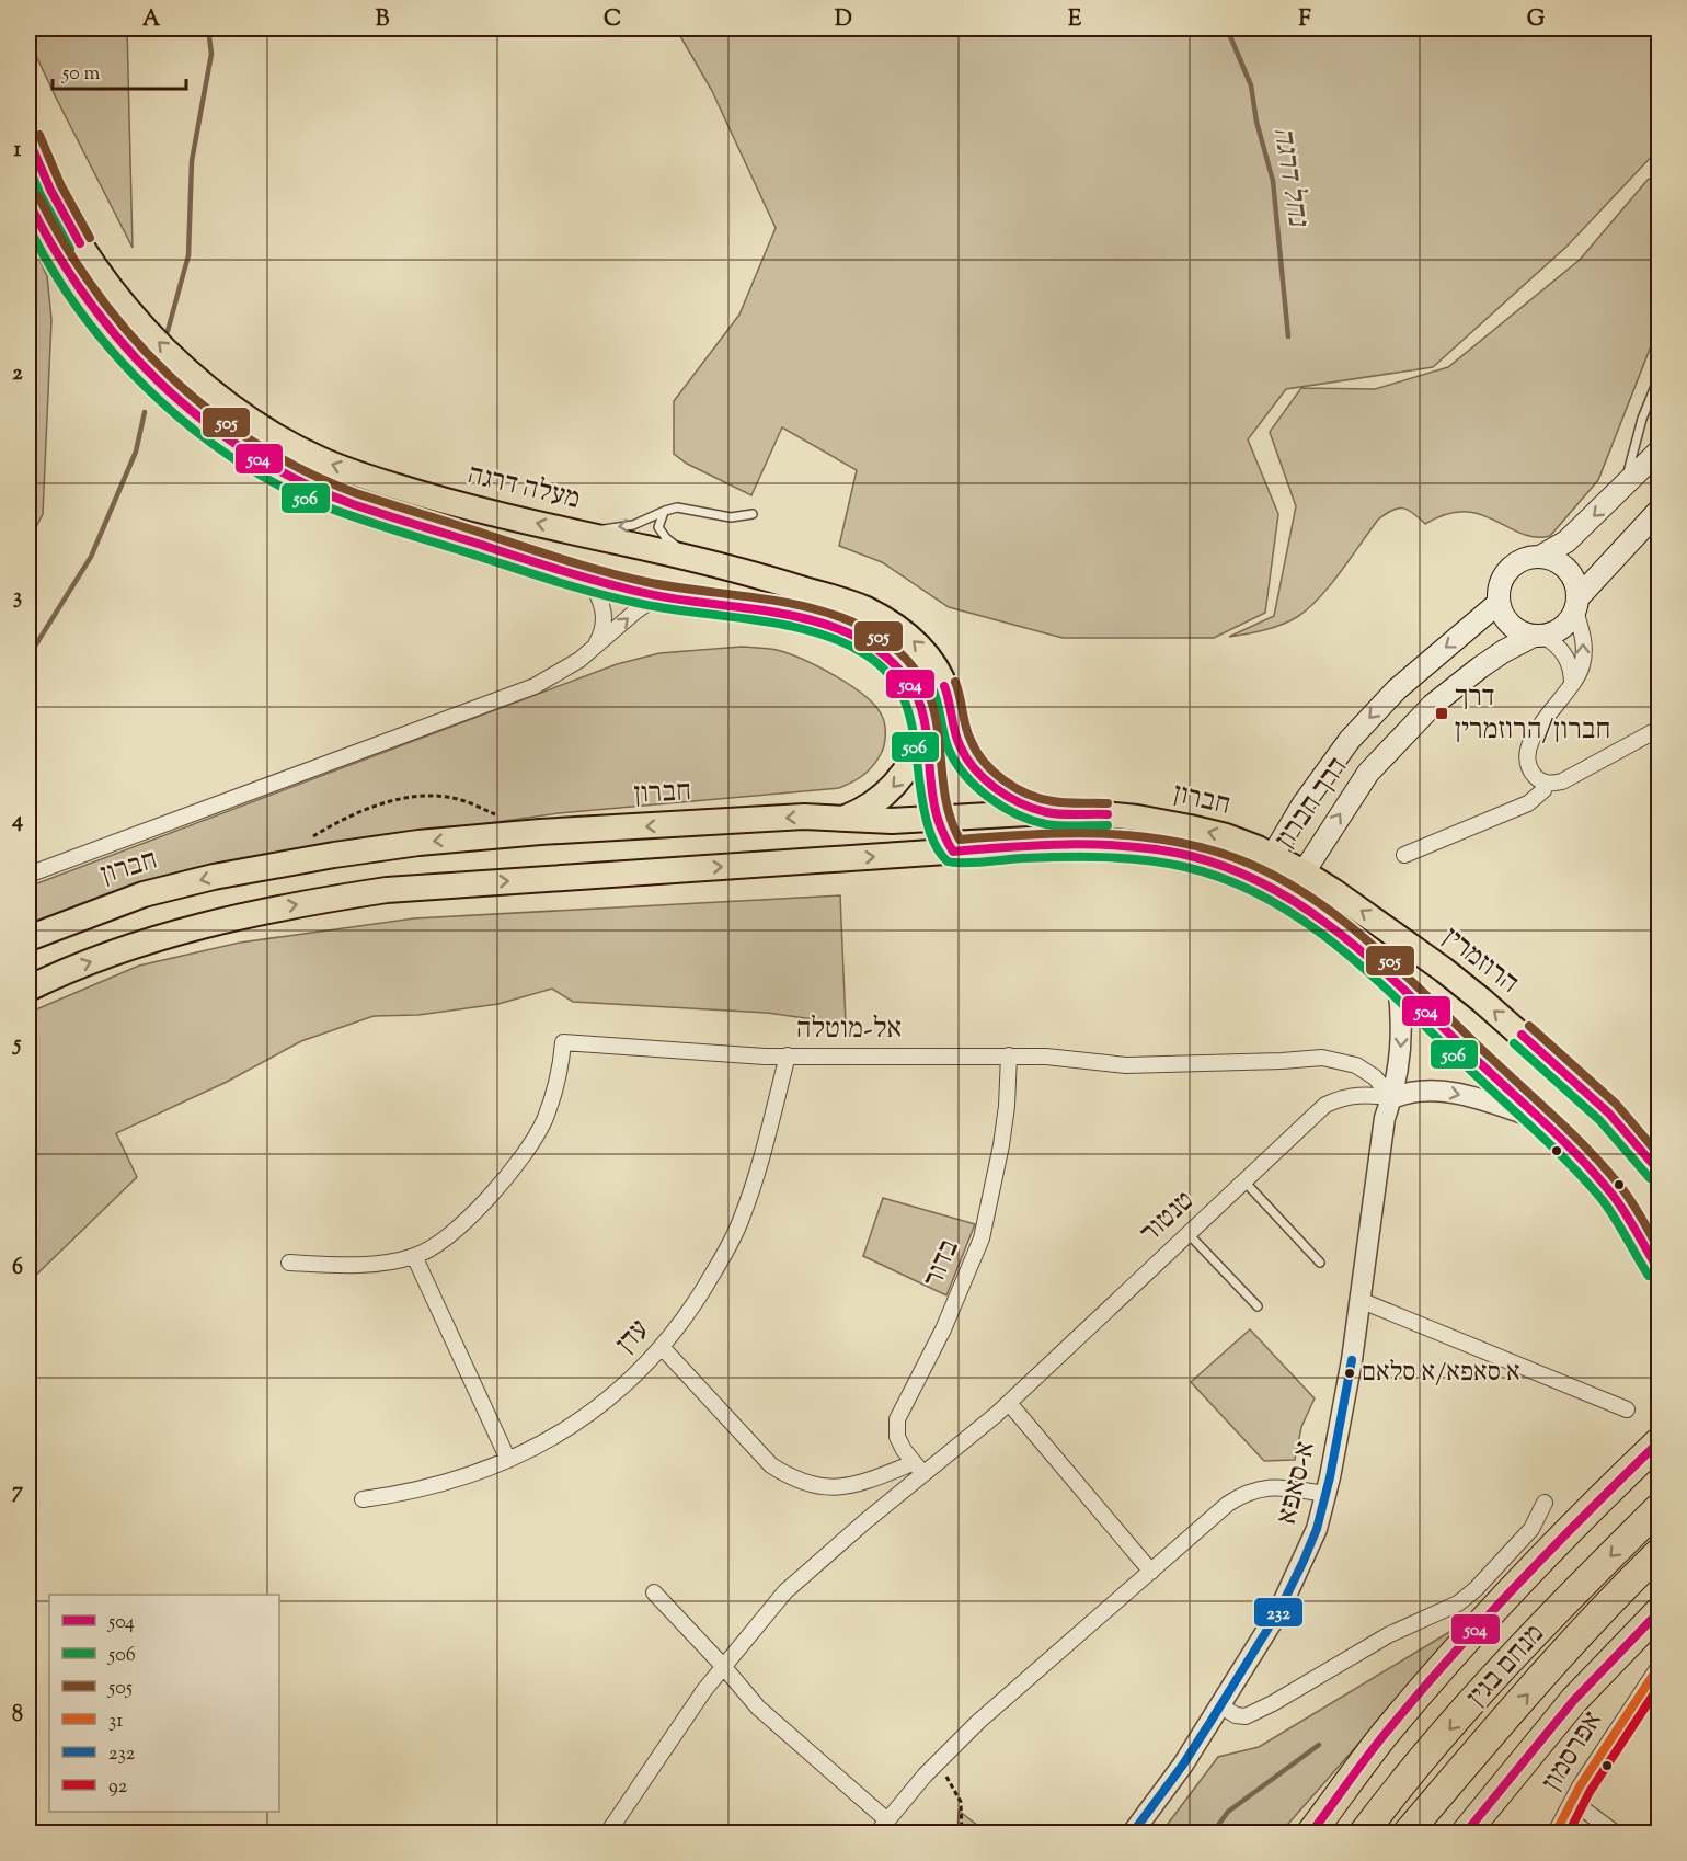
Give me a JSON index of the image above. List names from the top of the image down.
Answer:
{
  "streets": {
    "highway": ["מנחם בגין"],
    "main road": [
      "מעלה דרגה",
      "חברון",
      "דרך חברון",
      "הרוזמרין"
    ],
    "street": [
      "אל-מוטלה",
      "טנטור",
      "בדור",
      "עדן",
      "א-סאפא",
      "אפרסמון"
    ]
  },
  "crossings": [
    ["מעלה דרגה", "חברון"],
    ["חברון", "דרך חברון"],
    ["חברון", "הרוזמרין"],
    ["דרך חברון", "הרוזמרין"],
    ["אל-מוטלה", "טנטור"],
    ["אל-מוטלה", "בדור"],
    ["אל-מוטלה", "עדן"],
    ["אל-מוטלה", "א-סאפא"],
    ["טנטור", "בדור"],
    ["טנטור", "א-סאפא"]
  ],
  "water": ["נחל דרגה"],
  "places": {
    "transit": ["דרך חברון/הרוזמרין"],
    "other": ["א סאפא/א סלאם"]
  },
  "lines": [
    "transit line 505",
    "transit line 504",
    "transit line 506",
    "transit line 232",
    "transit line 31",
    "transit line 92"
  ],
  "legend": [
    "504",
    "506",
    "505",
    "31",
    "232",
    "92"
  ],
  "scale_bar": "50 m",
  "grid": {
    "columns": [
      "A",
      "B",
      "C",
      "D",
      "E",
      "F",
      "G"
    ],
    "rows": [
      "1",
      "2",
      "3",
      "4",
      "5",
      "6",
      "7",
      "8"
    ]
  }
}
